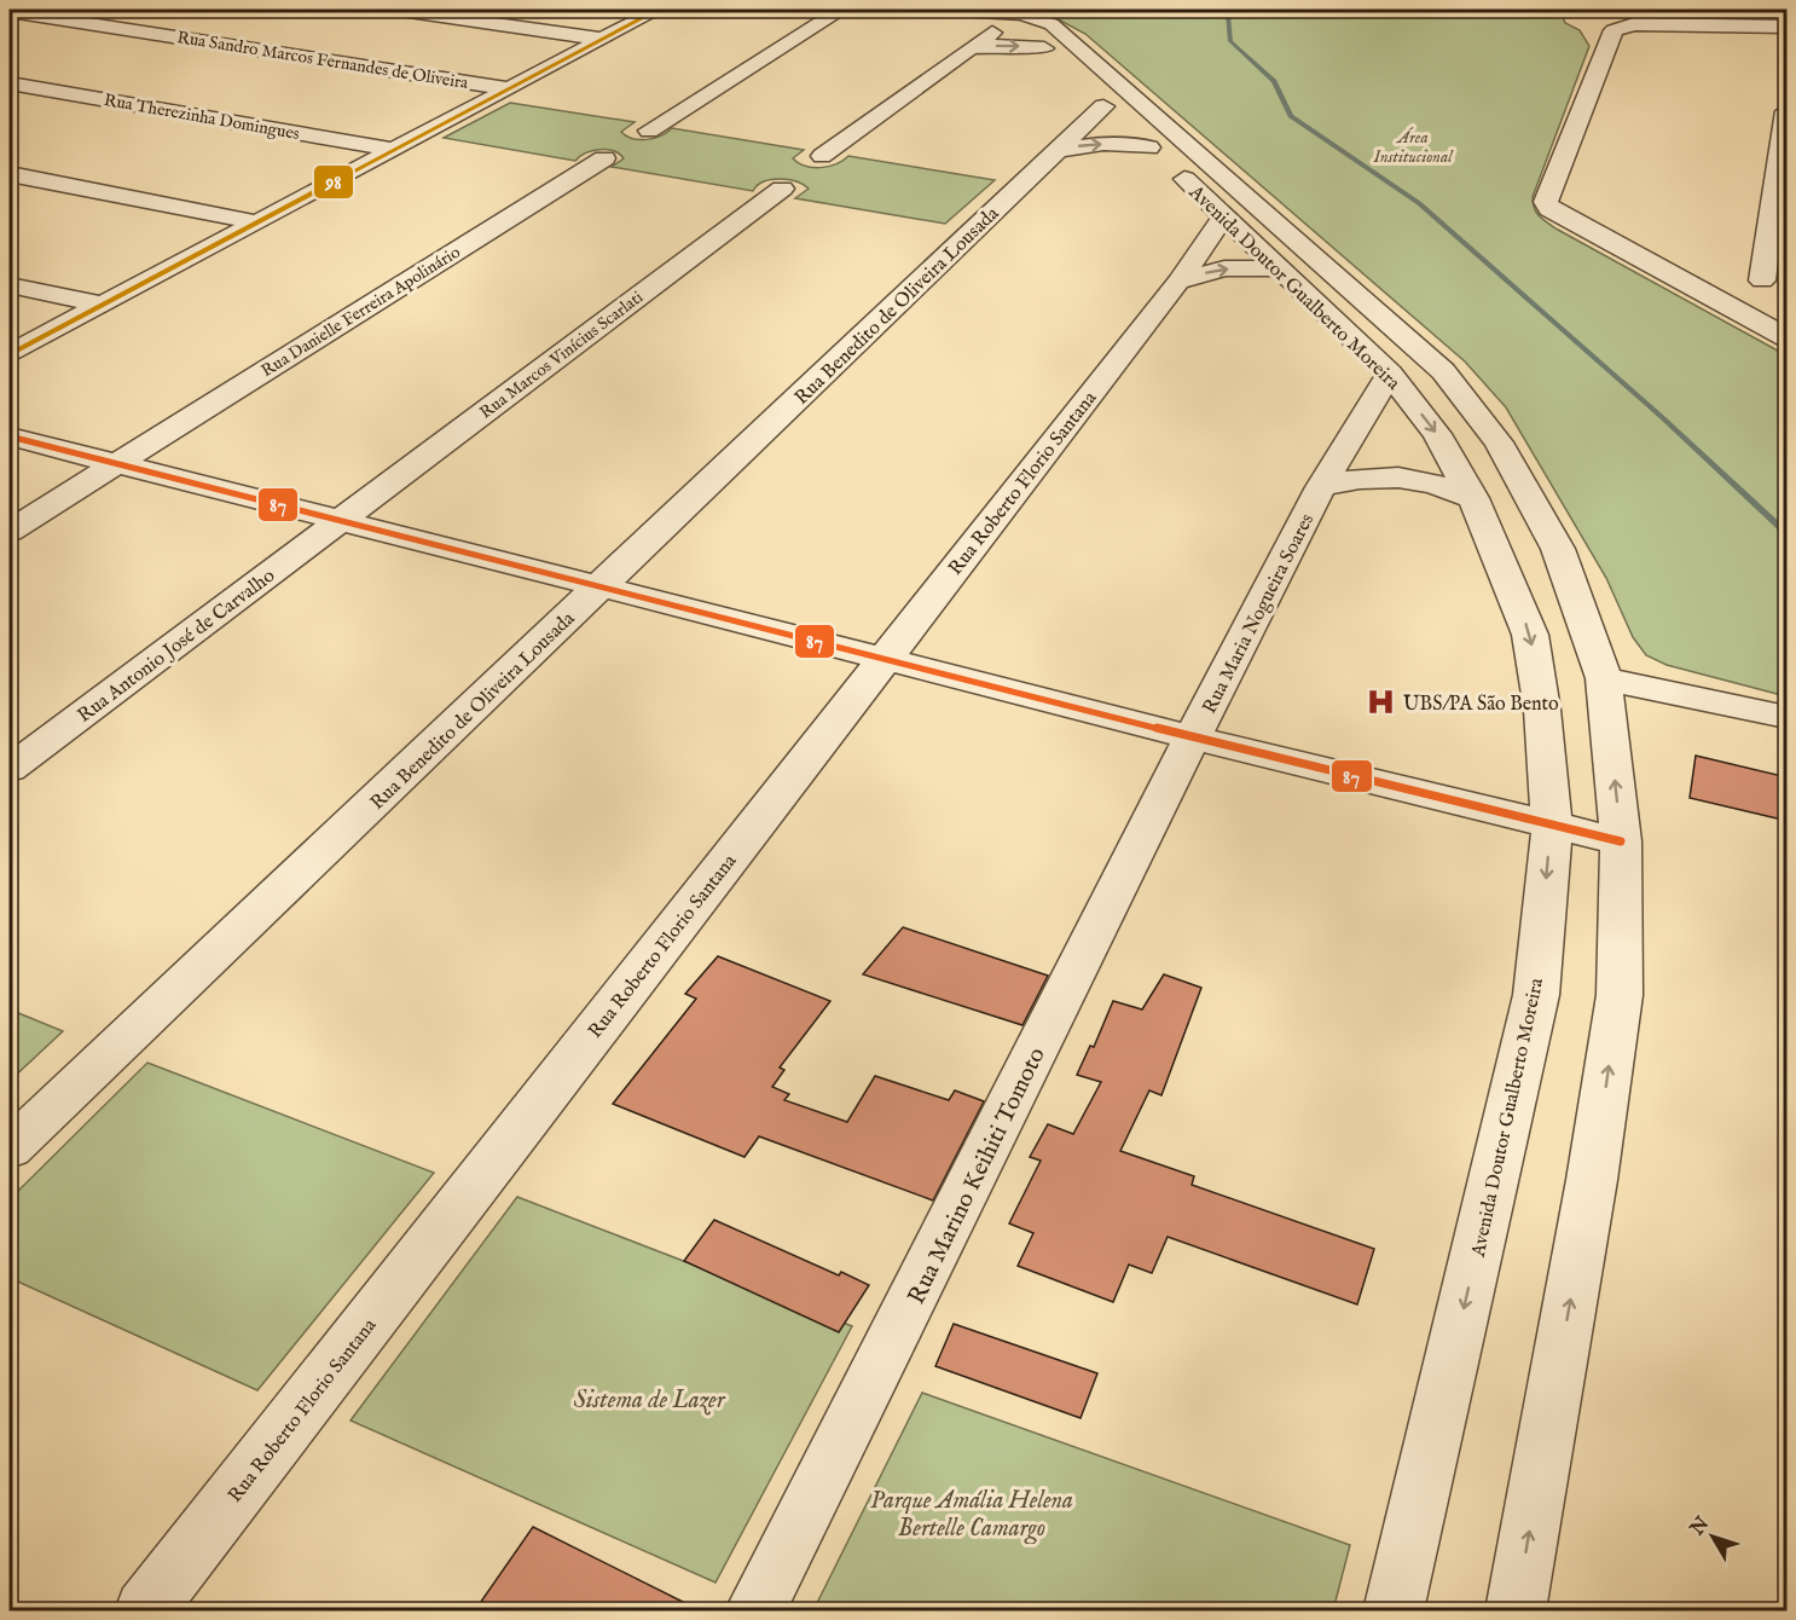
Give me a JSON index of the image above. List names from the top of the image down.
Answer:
{
  "streets": {
    "street": [
      "Rua Sandro Marcos Fernandes de Oliveira",
      "Rua Therezinha Domingues",
      "Avenida Doutor Gualberto Moreira",
      "Rua Benedito de Oliveira Lousada",
      "Rua Danielle Ferreira Apolinário",
      "Rua Marcos Vinícius Scarlati",
      "Rua Roberto Florio Santana",
      "Rua Maria Nogueira Soares",
      "Rua Antonio José de Carvalho",
      "Rua Marino Keihiti Tomoto"
    ]
  },
  "crossings": [
    ["Avenida Doutor Gualberto Moreira", "Rua Benedito de Oliveira Lousada"],
    ["Avenida Doutor Gualberto Moreira", "Rua Roberto Florio Santana"],
    ["Avenida Doutor Gualberto Moreira", "Rua Maria Nogueira Soares"],
    ["Rua Marcos Vinícius Scarlati", "Rua Antonio José de Carvalho"],
    ["Rua Maria Nogueira Soares", "Rua Marino Keihiti Tomoto"]
  ],
  "parks": ["Área Institucional", "Sistema de Lazer", "Parque Amália Helena Bertelle Camargo"],
  "places": {
    "hospital": ["UBS/PA São Bento"]
  },
  "lines": ["transit line 98", "transit line 87"],
  "north": "top left"
}
